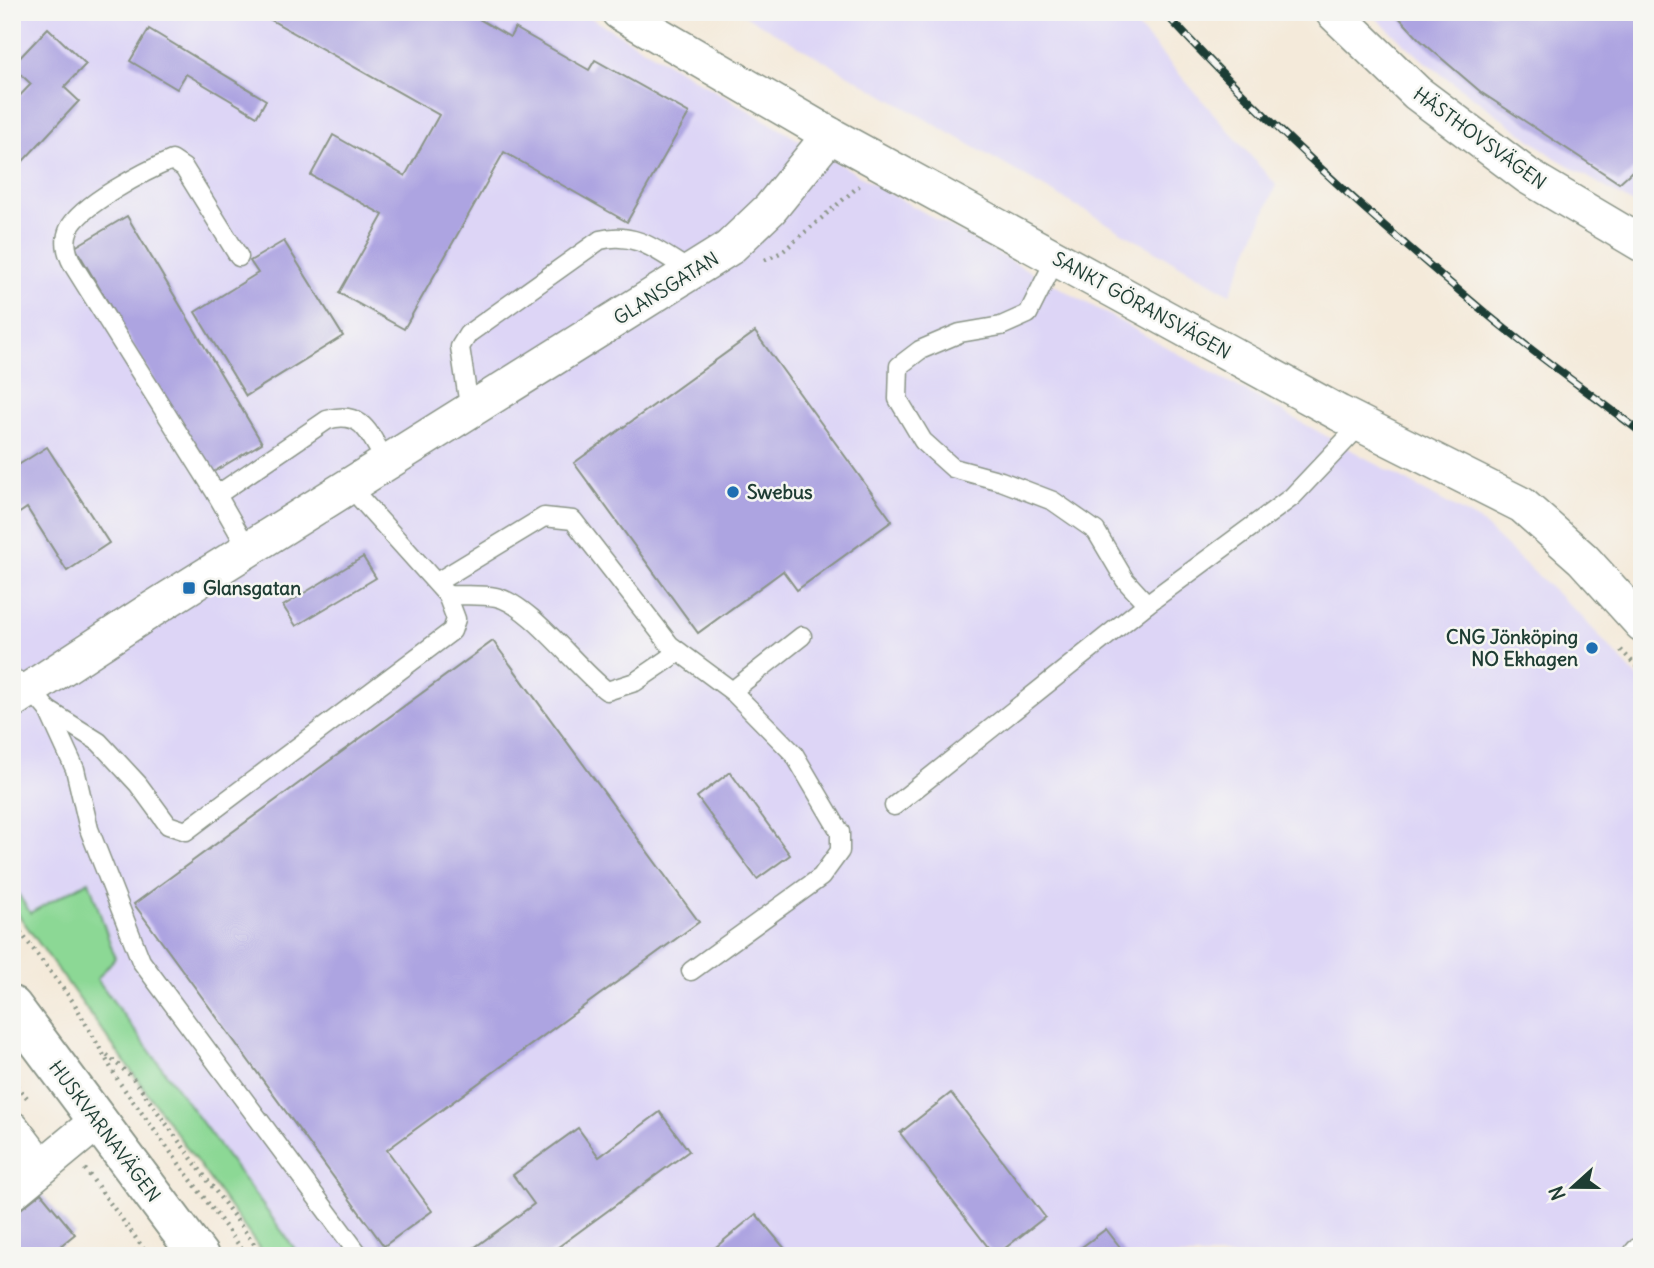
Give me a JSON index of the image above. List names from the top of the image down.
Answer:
{
  "streets": {
    "street": [
      "HÄSTHOVSVÄGEN",
      "GLANSGATAN",
      "SANKT GÖRANSVÄGEN",
      "HUSKVARNAVÄGEN"
    ]
  },
  "crossings": [
    ["GLANSGATAN", "SANKT GÖRANSVÄGEN"]
  ],
  "places": {
    "other": ["Swebus", "CNG Jönköping NO Ekhagen"],
    "transit": ["Glansgatan"]
  },
  "north": "left"
}
